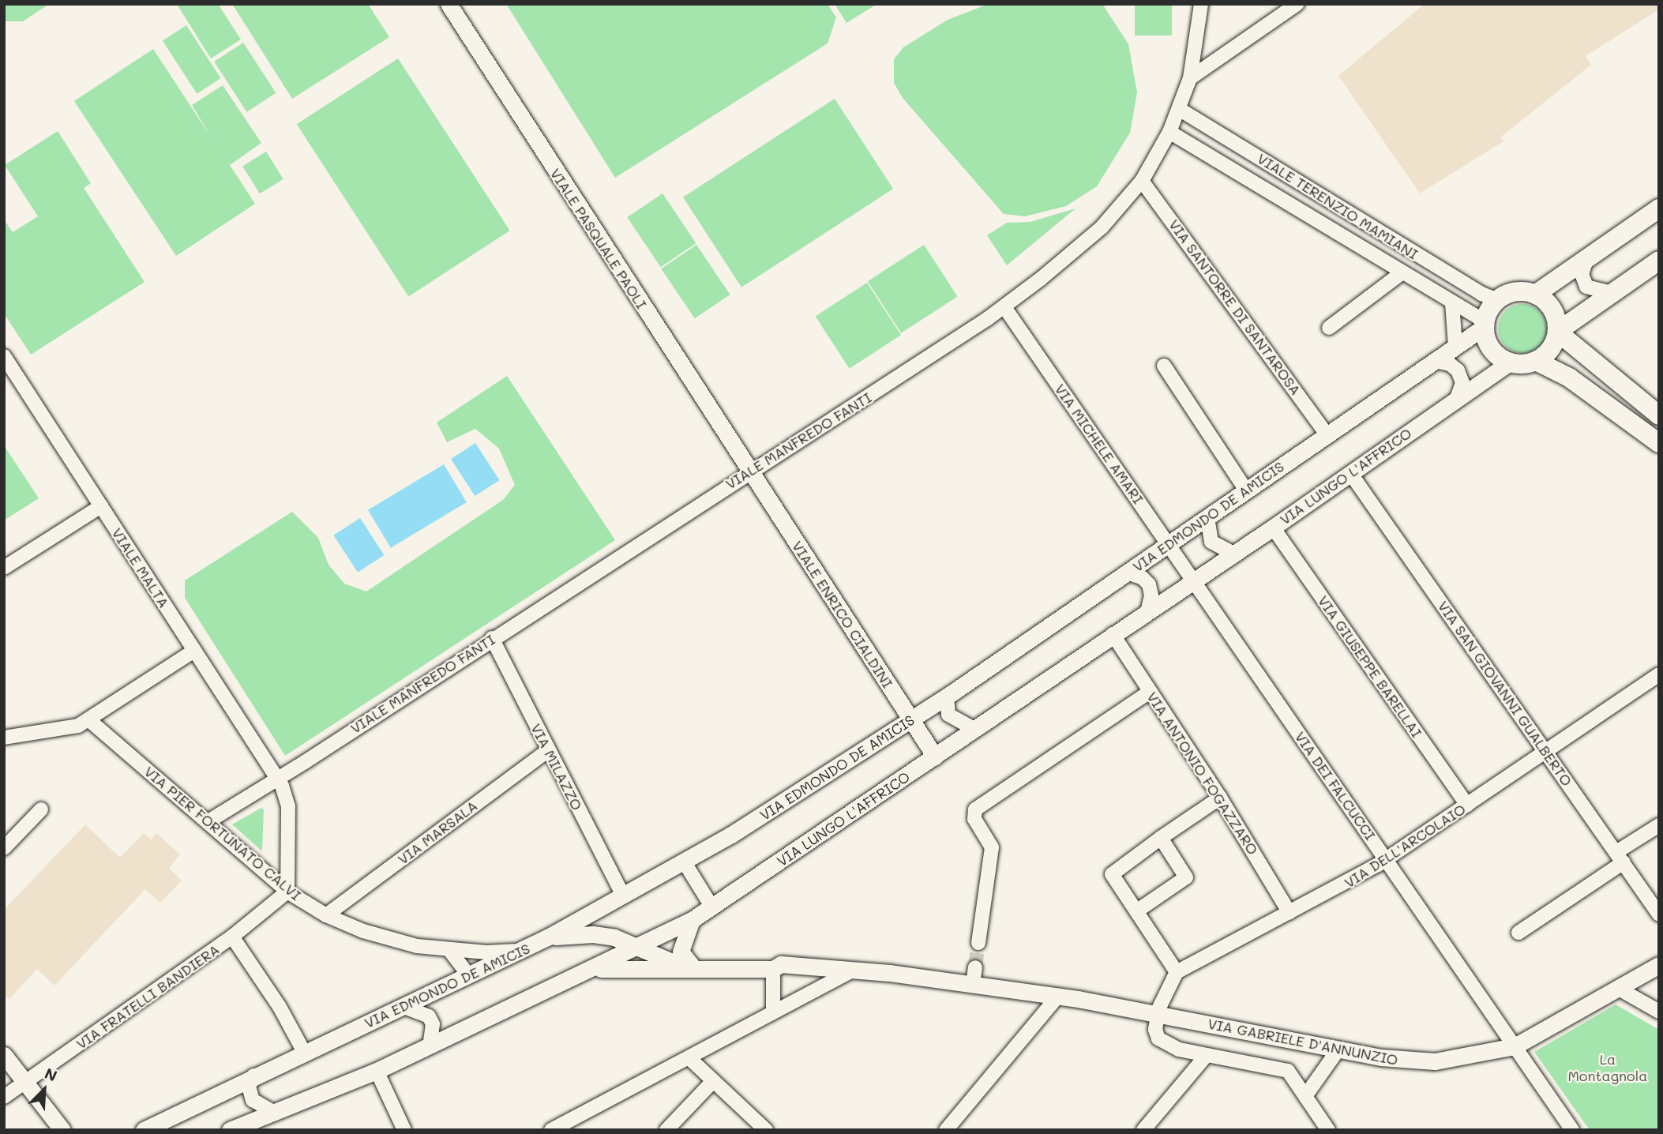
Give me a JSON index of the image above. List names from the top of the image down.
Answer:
{
  "streets": {
    "street": [
      "VIALE TERENZIO MAMIANI",
      "VIALE PASQUALE PAOLI",
      "VIA SANTORRE DI SANTAROSA",
      "VIALE MANFREDO FANTI",
      "VIA MICHELE AMARI",
      "VIA LUNGO L'AFFRICO",
      "VIA EDMONDO DE AMICIS",
      "VIALE MALTA",
      "VIALE ENRICO CIALDINI",
      "VIA GIUSEPPE BARELLAI",
      "VIA SAN GIOVANNI GUALBERTO",
      "VIA MILAZZO",
      "VIA ANTONIO FOGAZZARO",
      "VIA DEI FALCUCCI",
      "VIA MARSALA",
      "VIA PIER FORTUNATO CALVI",
      "VIA DELL'ARCOLAIO",
      "VIA FRATELLI BANDIERA",
      "VIA GABRIELE D'ANNUNZIO"
    ]
  },
  "crossings": [
    ["VIALE TERENZIO MAMIANI", "VIALE MANFREDO FANTI"],
    ["VIALE TERENZIO MAMIANI", "VIA LUNGO L'AFFRICO"],
    ["VIALE TERENZIO MAMIANI", "VIA EDMONDO DE AMICIS"],
    ["VIALE PASQUALE PAOLI", "VIALE MANFREDO FANTI"],
    ["VIALE PASQUALE PAOLI", "VIALE ENRICO CIALDINI"],
    ["VIA SANTORRE DI SANTAROSA", "VIALE MANFREDO FANTI"],
    ["VIA SANTORRE DI SANTAROSA", "VIA EDMONDO DE AMICIS"],
    ["VIALE MANFREDO FANTI", "VIA MICHELE AMARI"],
    ["VIALE MANFREDO FANTI", "VIALE MALTA"],
    ["VIALE MANFREDO FANTI", "VIALE ENRICO CIALDINI"],
    ["VIALE MANFREDO FANTI", "VIA MILAZZO"],
    ["VIALE MANFREDO FANTI", "VIA PIER FORTUNATO CALVI"],
    ["VIA MICHELE AMARI", "VIA LUNGO L'AFFRICO"],
    ["VIA MICHELE AMARI", "VIA EDMONDO DE AMICIS"],
    ["VIA MICHELE AMARI", "VIA DEI FALCUCCI"],
    ["VIA LUNGO L'AFFRICO", "VIA EDMONDO DE AMICIS"],
    ["VIA LUNGO L'AFFRICO", "VIALE ENRICO CIALDINI"],
    ["VIA LUNGO L'AFFRICO", "VIA GIUSEPPE BARELLAI"],
    ["VIA LUNGO L'AFFRICO", "VIA SAN GIOVANNI GUALBERTO"],
    ["VIA LUNGO L'AFFRICO", "VIA ANTONIO FOGAZZARO"],
    ["VIA LUNGO L'AFFRICO", "VIA DEI FALCUCCI"],
    ["VIA LUNGO L'AFFRICO", "VIA GABRIELE D'ANNUNZIO"],
    ["VIA EDMONDO DE AMICIS", "VIALE ENRICO CIALDINI"],
    ["VIA EDMONDO DE AMICIS", "VIA MILAZZO"],
    ["VIA EDMONDO DE AMICIS", "VIA PIER FORTUNATO CALVI"],
    ["VIALE MALTA", "VIA PIER FORTUNATO CALVI"],
    ["VIALE MALTA", "VIA FRATELLI BANDIERA"],
    ["VIA GIUSEPPE BARELLAI", "VIA DELL'ARCOLAIO"],
    ["VIA SAN GIOVANNI GUALBERTO", "VIA DELL'ARCOLAIO"],
    ["VIA MILAZZO", "VIA MARSALA"],
    ["VIA ANTONIO FOGAZZARO", "VIA DELL'ARCOLAIO"],
    ["VIA DEI FALCUCCI", "VIA DELL'ARCOLAIO"],
    ["VIA DEI FALCUCCI", "VIA GABRIELE D'ANNUNZIO"],
    ["VIA MARSALA", "VIA PIER FORTUNATO CALVI"],
    ["VIA PIER FORTUNATO CALVI", "VIA FRATELLI BANDIERA"]
  ],
  "parks": ["La Montagnola"],
  "north": "top right"
}
